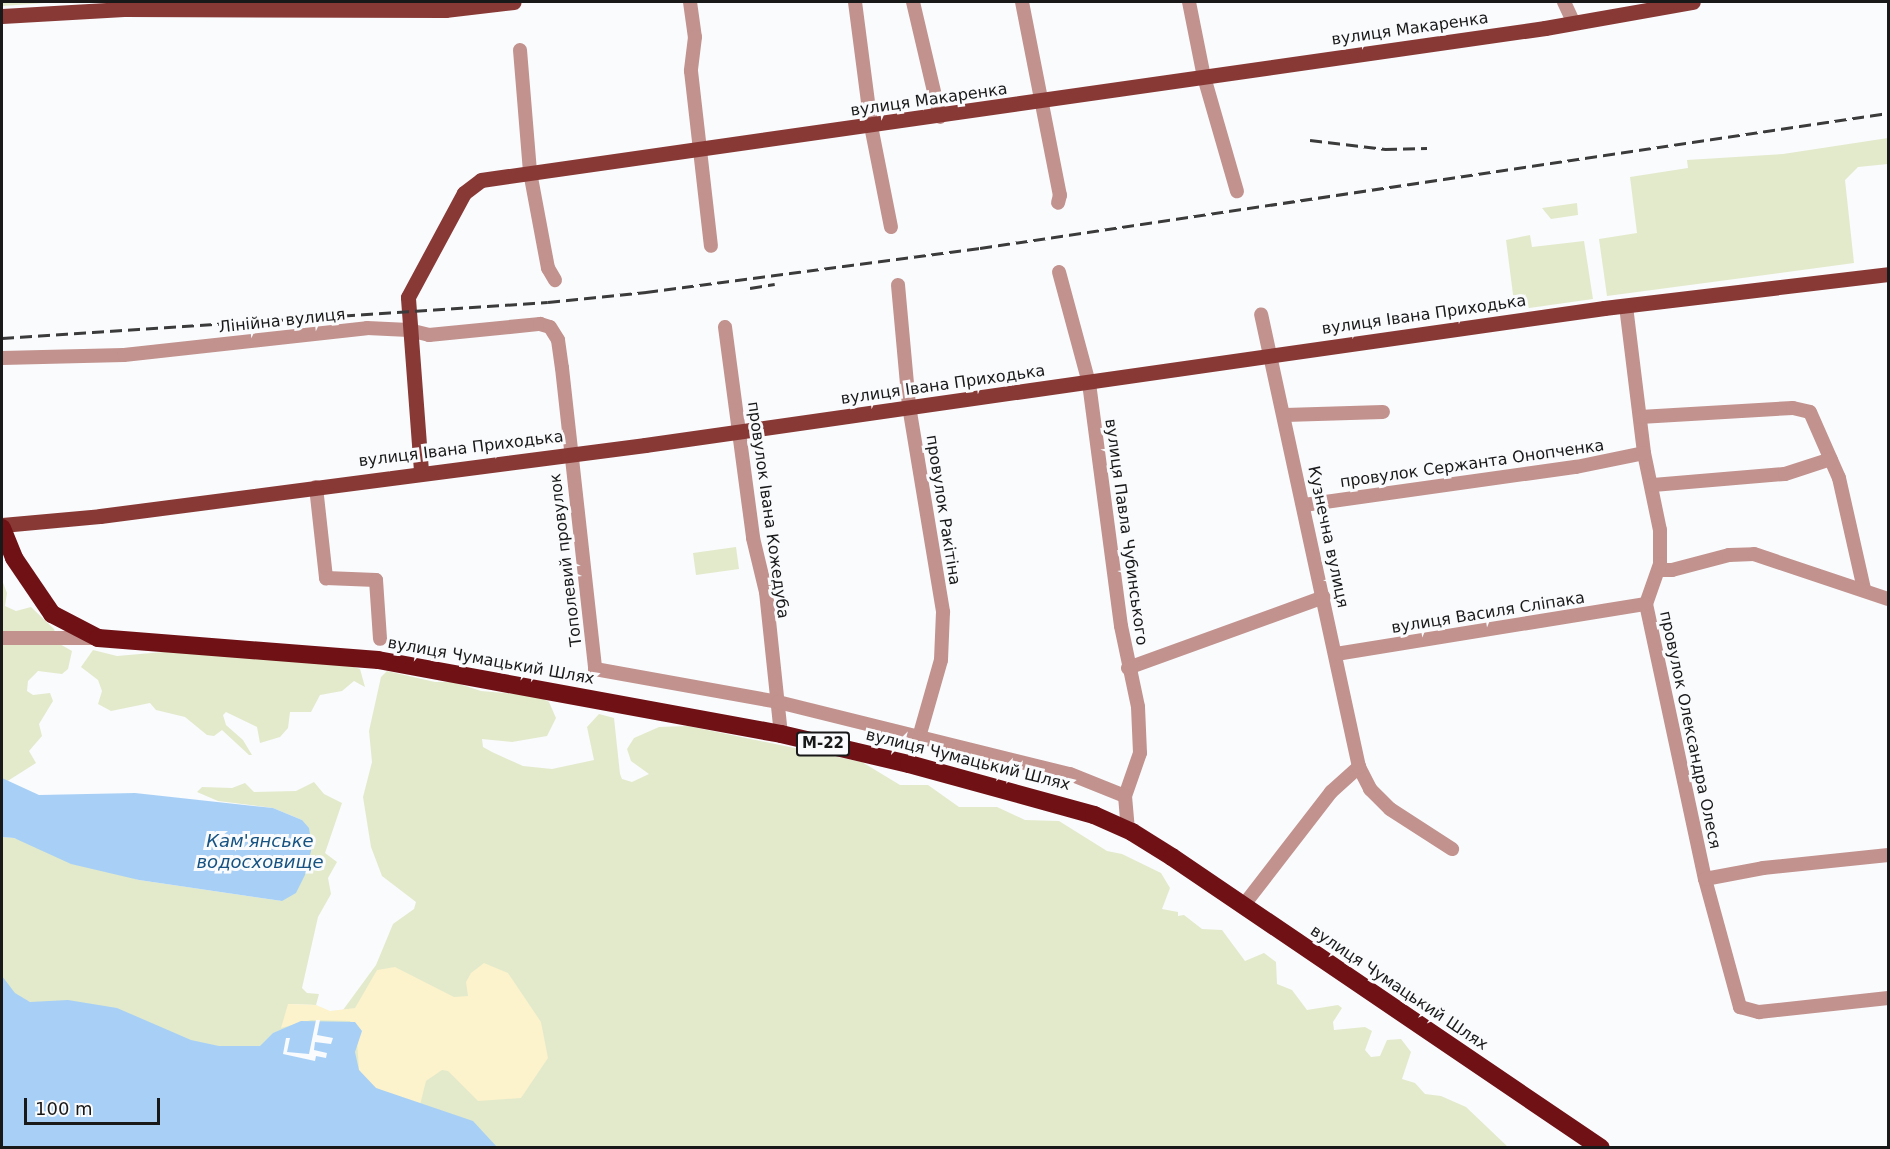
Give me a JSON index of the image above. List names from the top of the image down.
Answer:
{
  "streets": {
    "highway": ["вулиця Чумацький Шлях", "М-22"],
    "main road": ["вулиця Макаренка", "вулиця Івана Приходька"],
    "street": [
      "Лінійна вулиця",
      "провулок Сержанта Онопченка",
      "провулок Івана Кожедуба",
      "провулок Ракітіна",
      "вулиця Павла Чубинського",
      "Кузнечна вулиця",
      "Тополевий провулок",
      "вулиця Василя Сліпака",
      "провулок Олександра Олеся"
    ]
  },
  "crossings": [
    ["вулиця Макаренка", "вулиця Івана Приходька"],
    ["вулиця Макаренка", "Лінійна вулиця"],
    ["вулиця Івана Приходька", "провулок Івана Кожедуба"],
    ["вулиця Івана Приходька", "провулок Ракітіна"],
    ["вулиця Івана Приходька", "вулиця Павла Чубинського"],
    ["вулиця Івана Приходька", "Кузнечна вулиця"],
    ["вулиця Івана Приходька", "Тополевий провулок"],
    ["вулиця Івана Приходька", "вулиця Чумацький Шлях"],
    ["вулиця Івана Приходька", "провулок Олександра Олеся"],
    ["Лінійна вулиця", "Тополевий провулок"],
    ["провулок Сержанта Онопченка", "Кузнечна вулиця"],
    ["провулок Сержанта Онопченка", "провулок Олександра Олеся"],
    ["провулок Івана Кожедуба", "Тополевий провулок"],
    ["провулок Івана Кожедуба", "вулиця Чумацький Шлях"],
    ["Кузнечна вулиця", "вулиця Василя Сліпака"],
    ["вулиця Василя Сліпака", "провулок Олександра Олеся"]
  ],
  "water": ["Кам'янське водосховище"],
  "scale_bar": "100 m"
}
